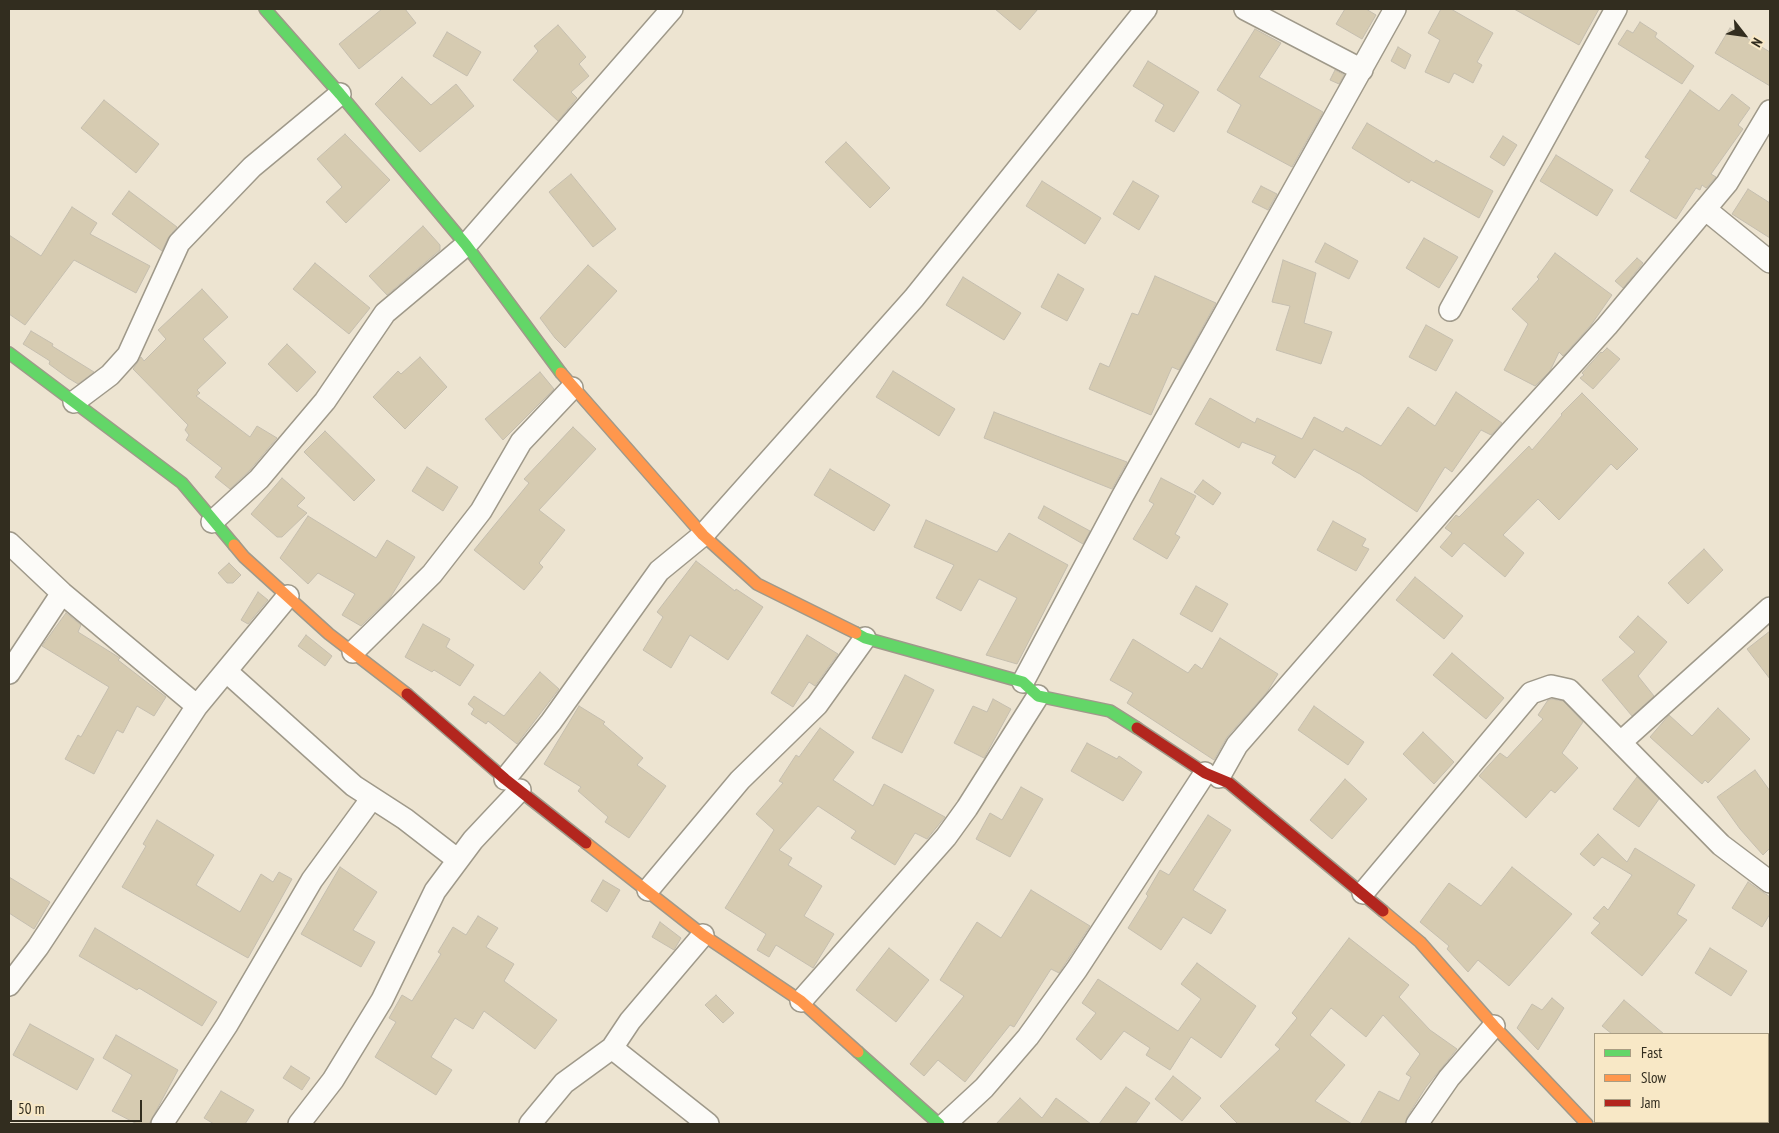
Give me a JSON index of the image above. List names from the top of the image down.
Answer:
{
  "legend": ["Fast", "Slow", "Jam"],
  "scale_bar": "50 m",
  "north": "bottom right"
}
